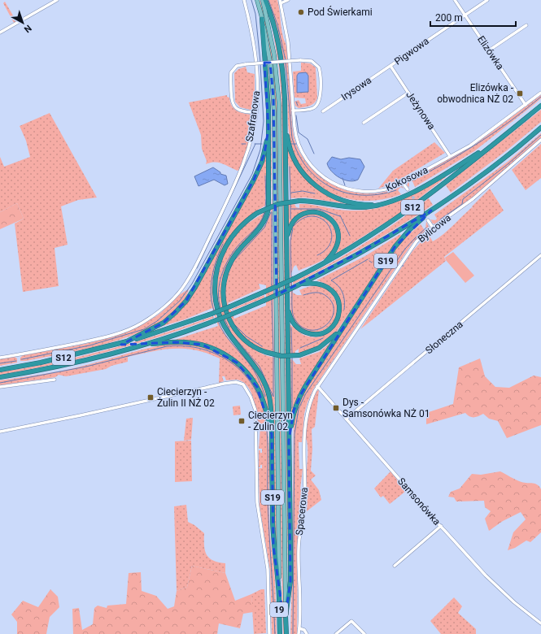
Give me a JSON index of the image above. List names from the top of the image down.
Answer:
{
  "streets": {
    "highway": ["S12", "S19", "19"],
    "street": [
      "Pigwowa",
      "Elizówka",
      "Irysowa",
      "Jeżynowa",
      "Szafranowa",
      "Kokosowa",
      "Bylicowa",
      "Słoneczna",
      "Samsonówka",
      "Spacerowa"
    ]
  },
  "crossings": [
    ["Pigwowa", "Elizówka"],
    ["Pigwowa", "Irysowa"],
    ["Pigwowa", "Jeżynowa"],
    ["Elizówka", "Kokosowa"],
    ["Irysowa", "Jeżynowa"],
    ["Jeżynowa", "Kokosowa"],
    ["S12", "S19"],
    ["Bylicowa", "Samsonówka"],
    ["Bylicowa", "Spacerowa"],
    ["S19", "19"],
    ["Słoneczna", "Samsonówka"],
    ["Samsonówka", "Spacerowa"]
  ],
  "places": {
    "other": ["Pod Świerkami"],
    "transit": [
      "Elizówka - obwodnica NŻ 02",
      "Ciecierzyn - Żulin II NŻ 02",
      "Dys - Samsonówka NŻ 01",
      "Ciecierzyn - Żulin 02"
    ]
  },
  "scale_bar": "200 m",
  "north": "bottom right"
}
